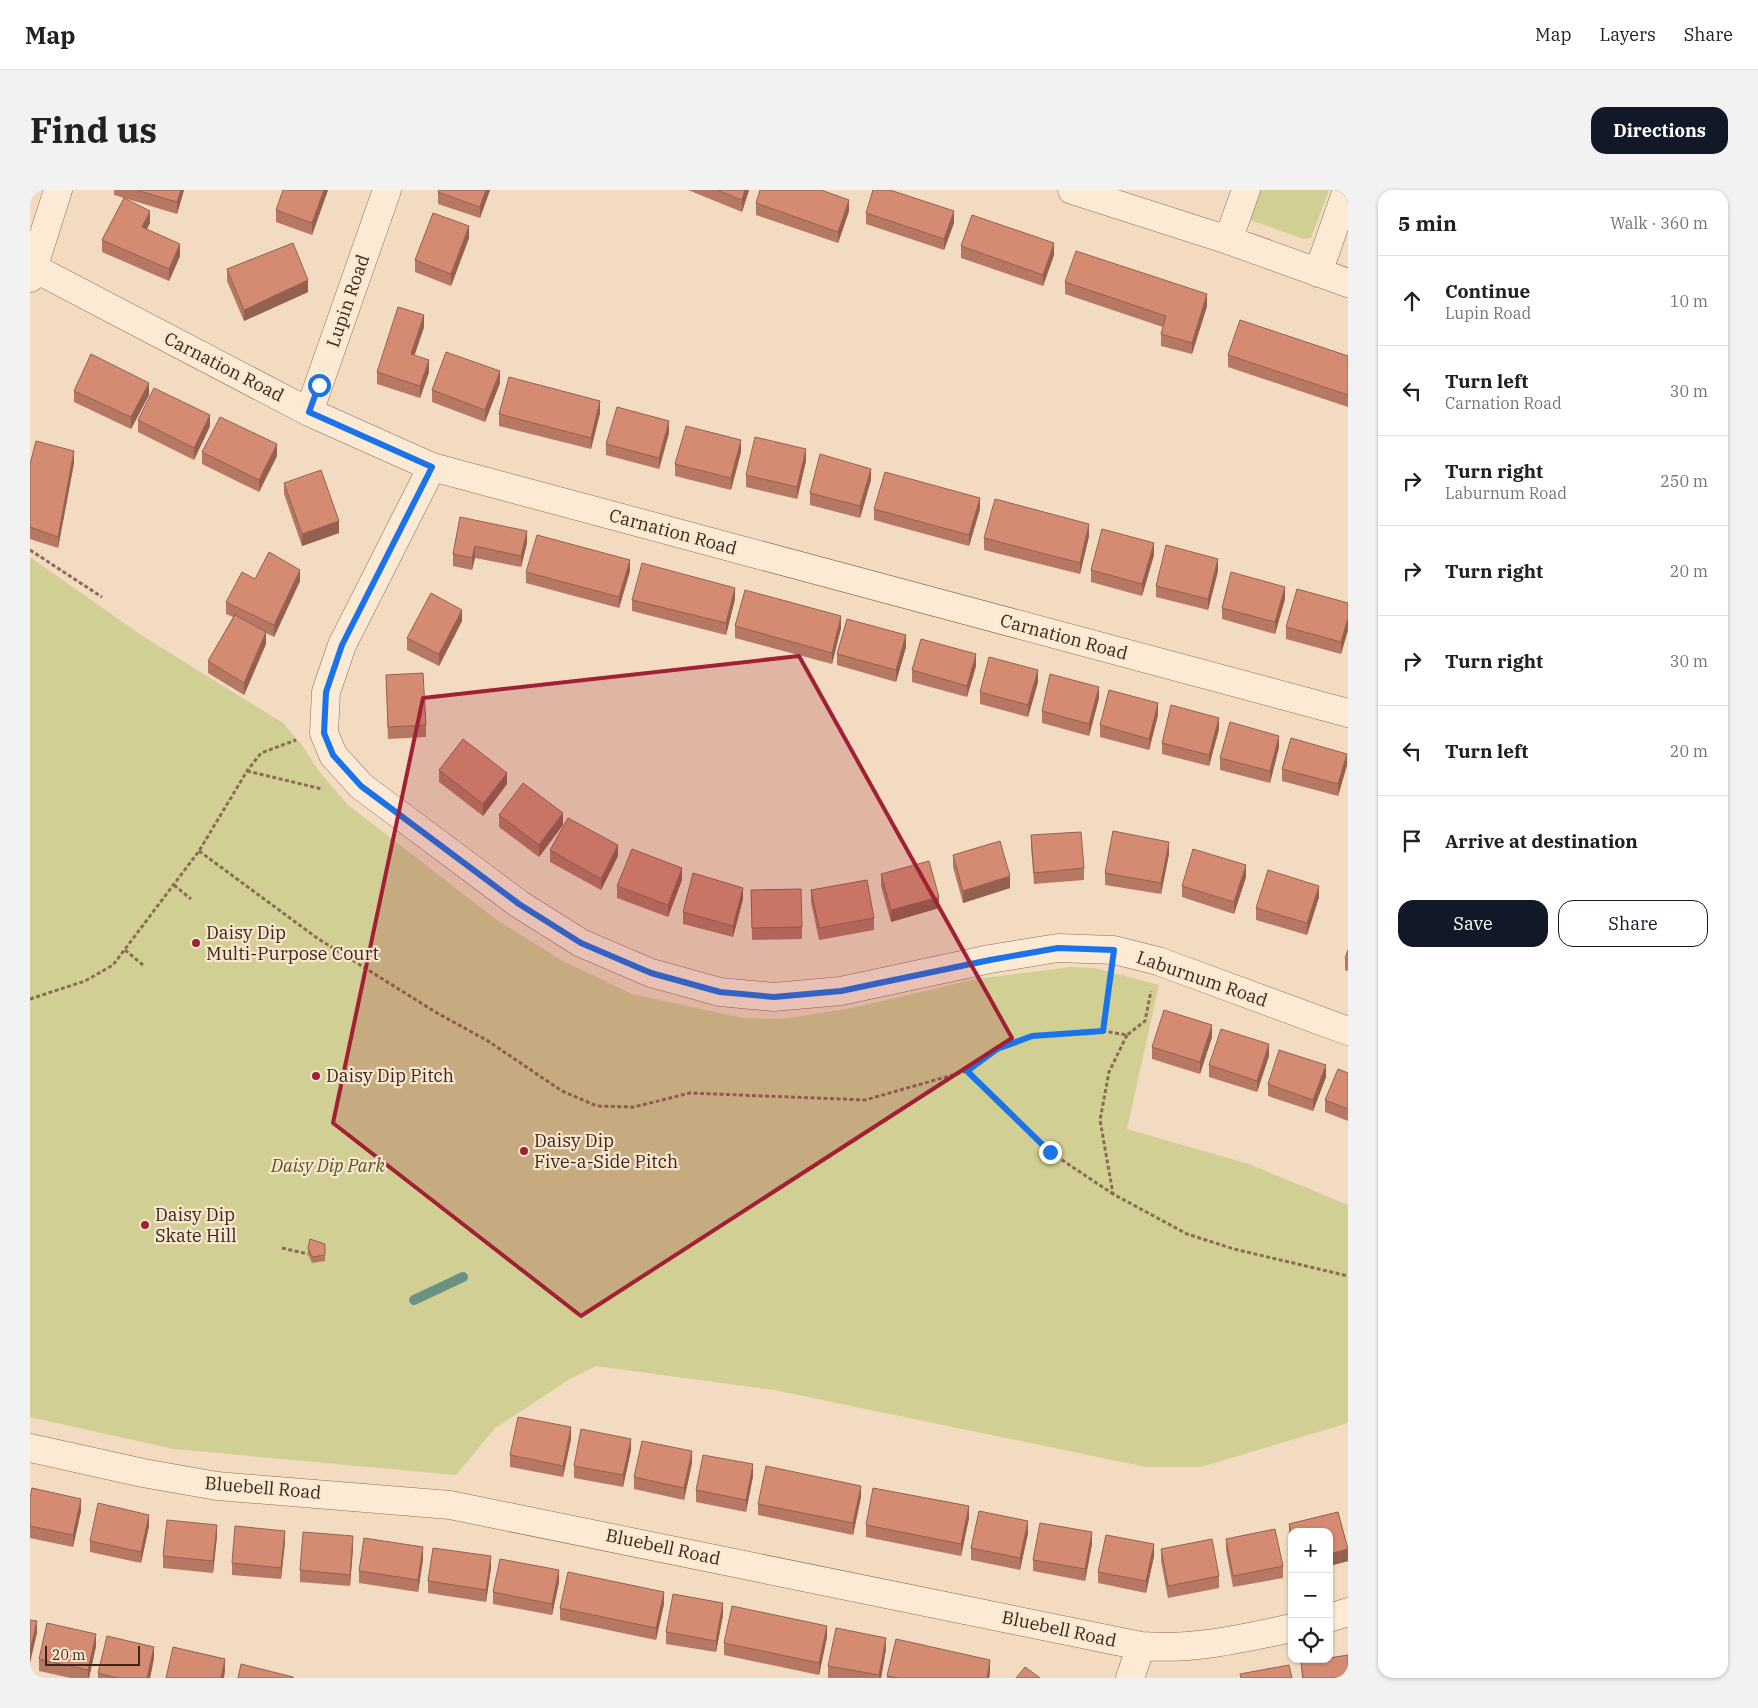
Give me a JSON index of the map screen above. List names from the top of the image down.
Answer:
{
  "streets": {
    "street": [
      "Lupin Road",
      "Carnation Road",
      "Laburnum Road",
      "Bluebell Road"
    ]
  },
  "crossings": [
    ["Lupin Road", "Carnation Road"],
    ["Carnation Road", "Laburnum Road"]
  ],
  "parks": ["Daisy Dip Park"],
  "places": [
    "Daisy Dip Multi-Purpose Court",
    "Daisy Dip Pitch",
    "Daisy Dip Five-a-Side Pitch",
    "Daisy Dip Skate Hill"
  ],
  "scale_bar": "20 m",
  "page": {
    "header": "Map",
    "nav": ["Map", "Layers", "Share"],
    "title": "Find us",
    "buttons": [
      "Directions",
      ["Save", "Share"]
    ],
    "heading": ["5 min", "Walk · 360 m"],
    "list": [
      ["Continue", "Lupin Road", "10 m"],
      ["Turn left", "Carnation Road", "30 m"],
      ["Turn right", "Laburnum Road", "250 m"],
      ["Turn right", "20 m"],
      ["Turn right", "30 m"],
      ["Turn left", "20 m"],
      "Arrive at destination"
    ],
    "map_buttons": ["+", "−"],
    "scale": "20 m"
  }
}
